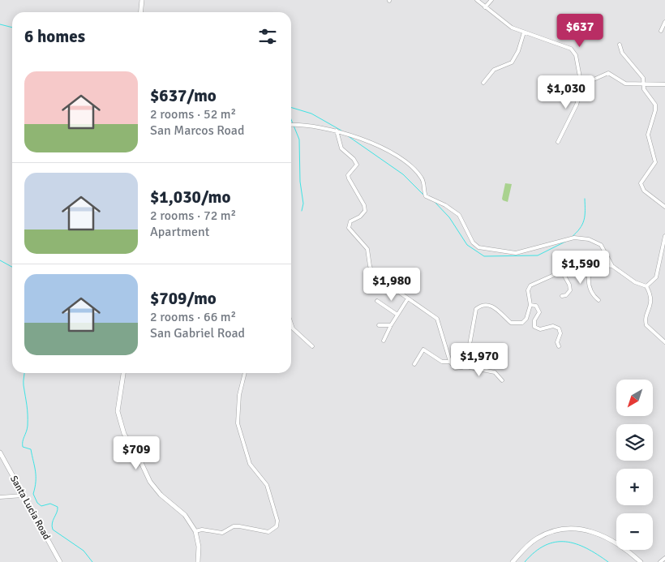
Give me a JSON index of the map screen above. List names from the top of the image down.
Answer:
{
  "streets": {
    "street": ["Santa Lucia Road"]
  },
  "north": "bottom left",
  "page": {
    "heading": "6 homes",
    "price": [
      "$637",
      "$1,030",
      "$1,590",
      "$1,980",
      "$1,970",
      "$709"
    ],
    "list": [
      {
        "name": "$637/mo",
        "note": "2 rooms · 52 m² · San Marcos Road"
      },
      {
        "name": "$1,030/mo",
        "note": "2 rooms · 72 m² · Apartment"
      },
      {
        "name": "$709/mo",
        "note": "2 rooms · 66 m² · San Gabriel Road"
      }
    ],
    "map_buttons": ["+", "−"]
  }
}
